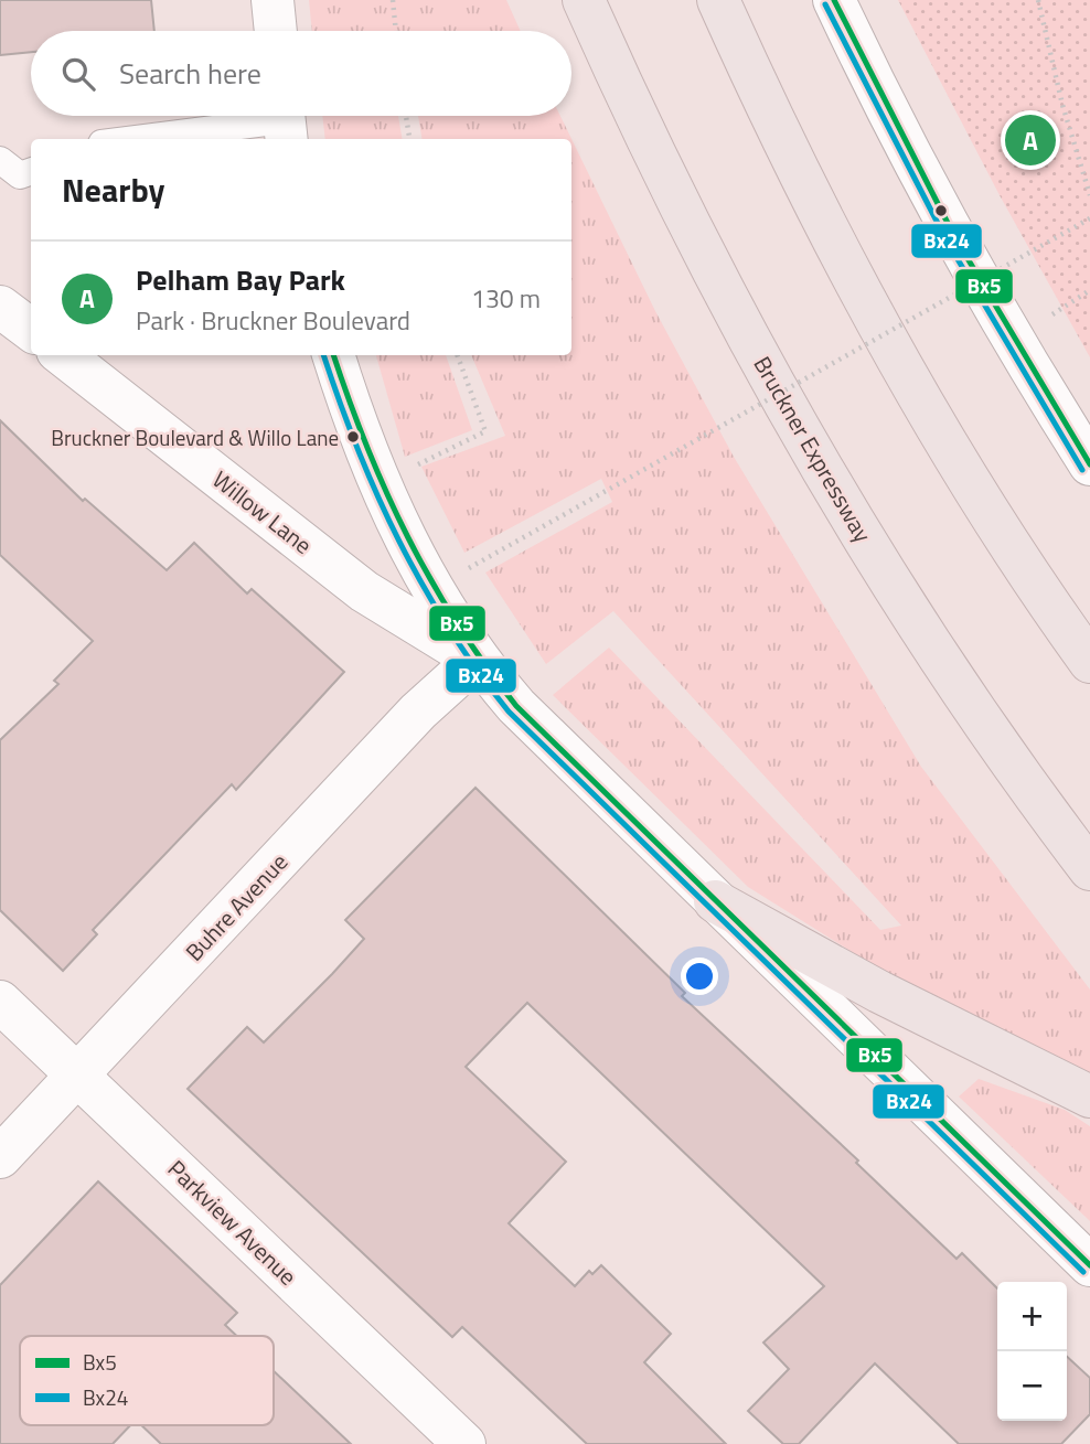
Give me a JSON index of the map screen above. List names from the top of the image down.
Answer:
{
  "streets": {
    "highway": ["Bruckner Expressway"],
    "street": ["Willow Lane", "Buhre Avenue", "Parkview Avenue"]
  },
  "crossings": [
    ["Willow Lane", "Buhre Avenue"],
    ["Buhre Avenue", "Parkview Avenue"]
  ],
  "places": ["Bruckner Boulevard & Willo Lane"],
  "lines": ["transit line Bx5", "transit line Bx24"],
  "legend": ["Bx5", "Bx24"],
  "page": {
    "search": "Search here",
    "pins": "A",
    "heading": "Nearby",
    "list": [
      {
        "mark": "A",
        "name": "Pelham Bay Park",
        "note": "Park · Bruckner Boulevard",
        "value": "130 m"
      }
    ],
    "map_buttons": ["+", "−"]
  }
}
